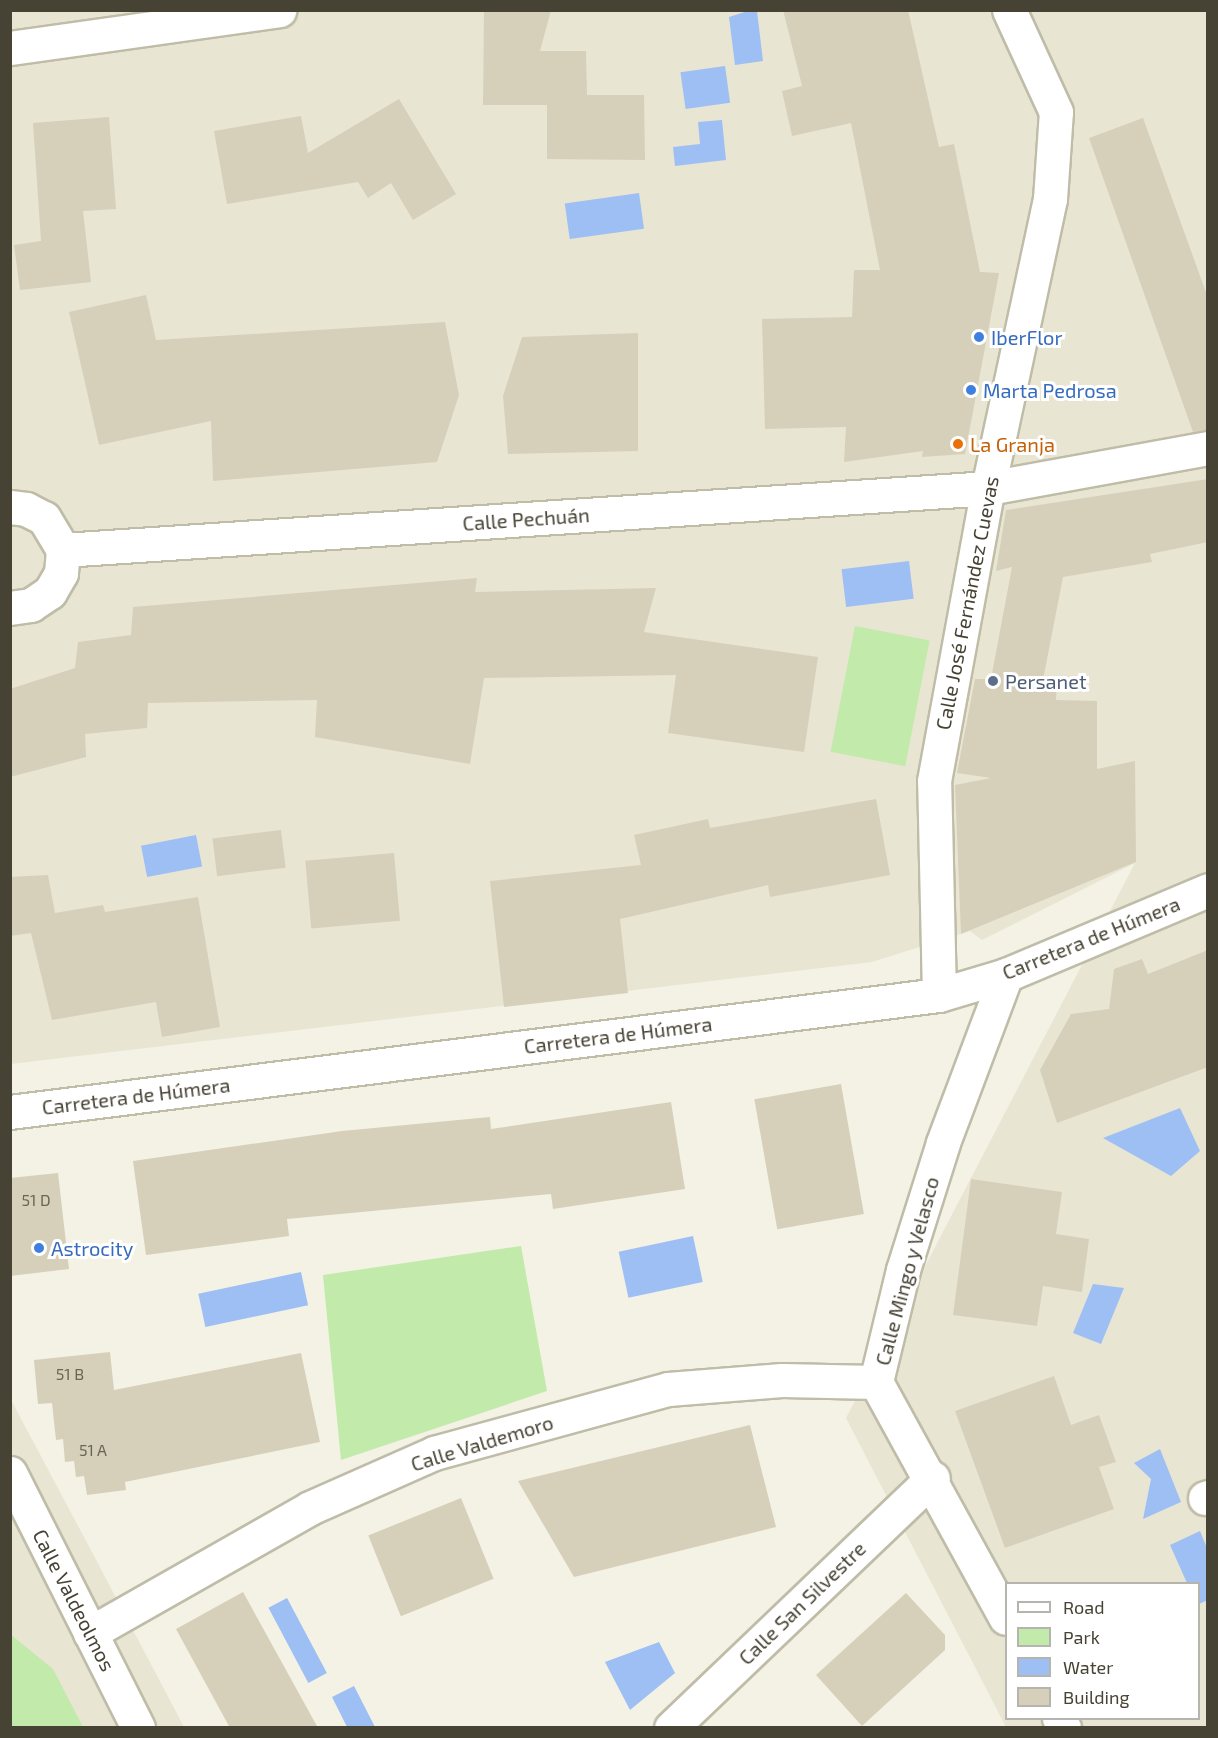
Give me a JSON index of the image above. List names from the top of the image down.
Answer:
{
  "streets": {
    "street": [
      "Calle Pechuán",
      "Calle José Fernández Cuevas",
      "Carretera de Húmera",
      "Calle Mingo y Velasco",
      "Calle Valdemoro",
      "Calle Valdeolmos",
      "Calle San Silvestre"
    ]
  },
  "crossings": [
    ["Calle Pechuán", "Calle José Fernández Cuevas"],
    ["Calle José Fernández Cuevas", "Carretera de Húmera"],
    ["Carretera de Húmera", "Calle Mingo y Velasco"],
    ["Calle Mingo y Velasco", "Calle Valdemoro"],
    ["Calle Mingo y Velasco", "Calle San Silvestre"],
    ["Calle Valdemoro", "Calle Valdeolmos"]
  ],
  "places": [
    "IberFlor",
    "Marta Pedrosa",
    "La Granja",
    "Persanet",
    "Astrocity"
  ],
  "house_numbers": ["51 D", "51 B", "51 A"],
  "legend": [
    "Road",
    "Park",
    "Water",
    "Building"
  ]
}
